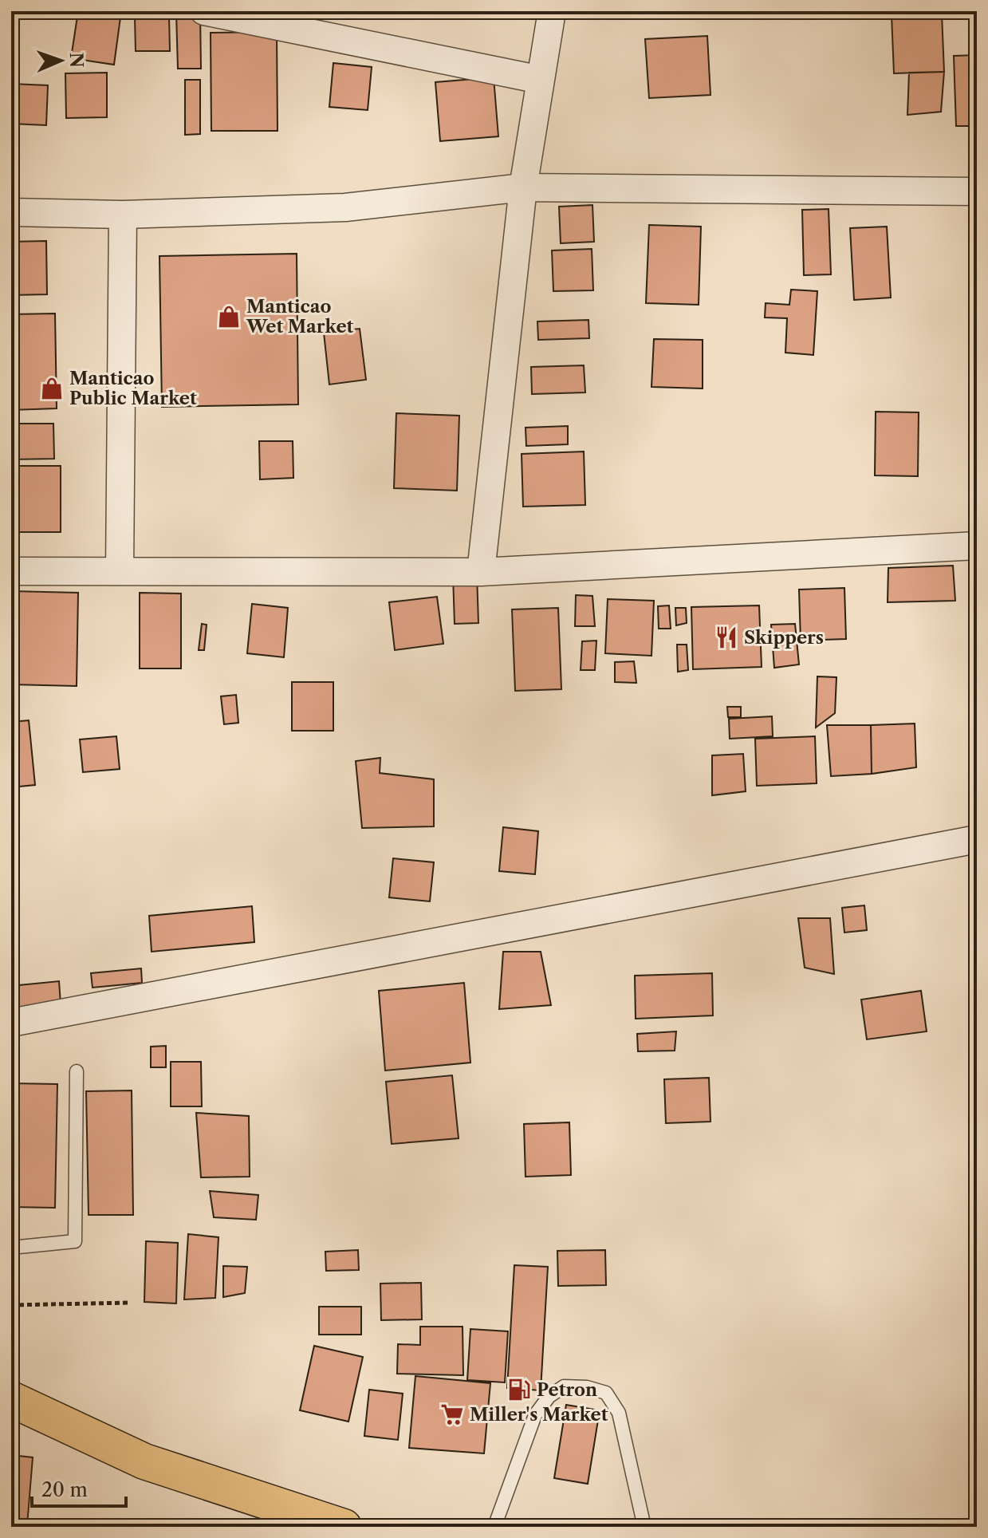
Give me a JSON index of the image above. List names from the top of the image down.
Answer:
{
  "places": {
    "shop": ["Manticao Wet Market", "Manticao Public Market"],
    "restaurant": ["Skippers"],
    "fuel station": ["Petron"],
    "supermarket": ["Miller's Market"]
  },
  "scale_bar": "20 m",
  "north": "right"
}
